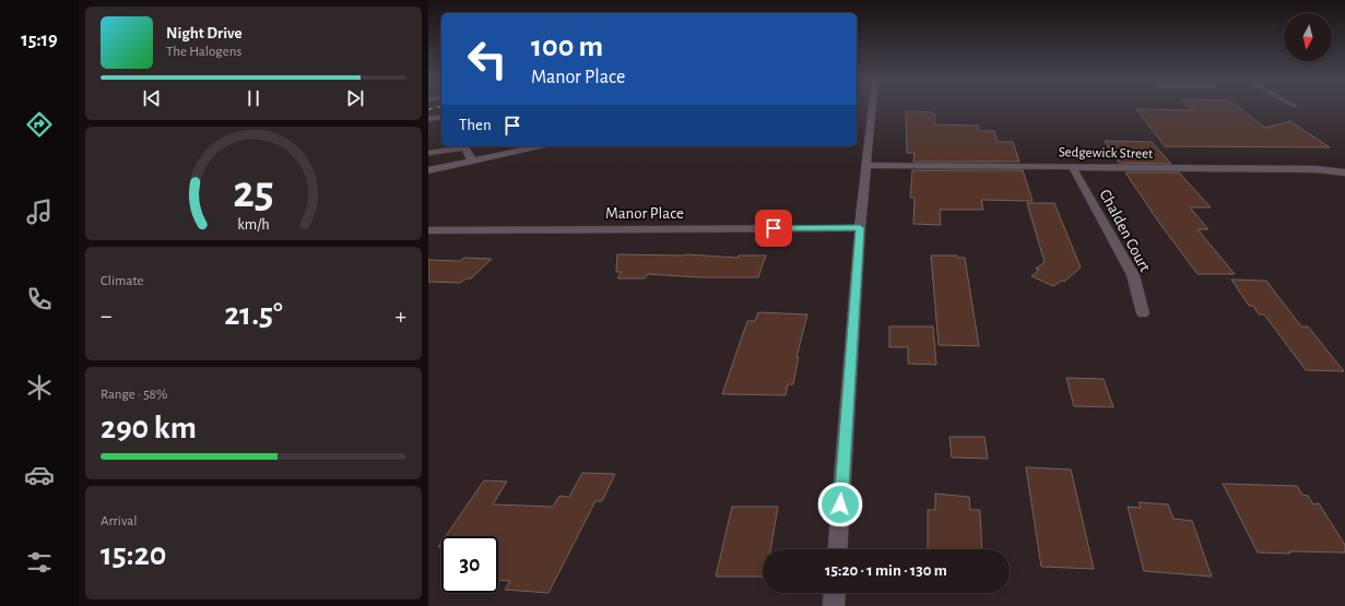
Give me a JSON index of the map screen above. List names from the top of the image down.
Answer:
{
  "streets": {
    "street": ["Sedgewick Street", "Manor Place", "Chalden Court"]
  },
  "crossings": [
    ["Sedgewick Street", "Chalden Court"]
  ],
  "north": "bottom",
  "page": {
    "tabs": "15:19",
    "turn": ["100 m", "Manor Place"],
    "song": ["Night Drive", "The Halogens"],
    "then": "Then",
    "tile": [
      "Climate",
      ["Range · 58%", "290 km"],
      ["Arrival", "15:20"]
    ],
    "heat": ["−", "21.5°", "+"],
    "limit": "30",
    "trip": "15:20 · 1 min · 130 m",
    "gauge": ["25", "km/h"]
  }
}
